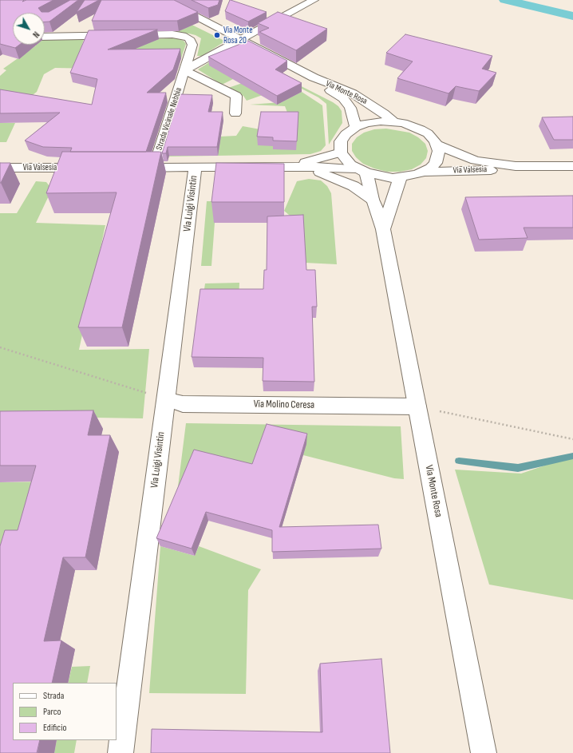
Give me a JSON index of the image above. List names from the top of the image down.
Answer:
{
  "streets": {
    "street": [
      "Via Monte Rosa",
      "Strada Vicinale Nebbia",
      "Via Valsesia",
      "Via Luigi Visintin",
      "Via Molino Ceresa"
    ]
  },
  "crossings": [
    ["Via Monte Rosa", "Via Valsesia"],
    ["Via Monte Rosa", "Via Molino Ceresa"],
    ["Via Luigi Visintin", "Via Molino Ceresa"]
  ],
  "places": ["Via Monte Rosa 20"],
  "legend": ["Strada", "Parco", "Edificio"],
  "north": "bottom right"
}
